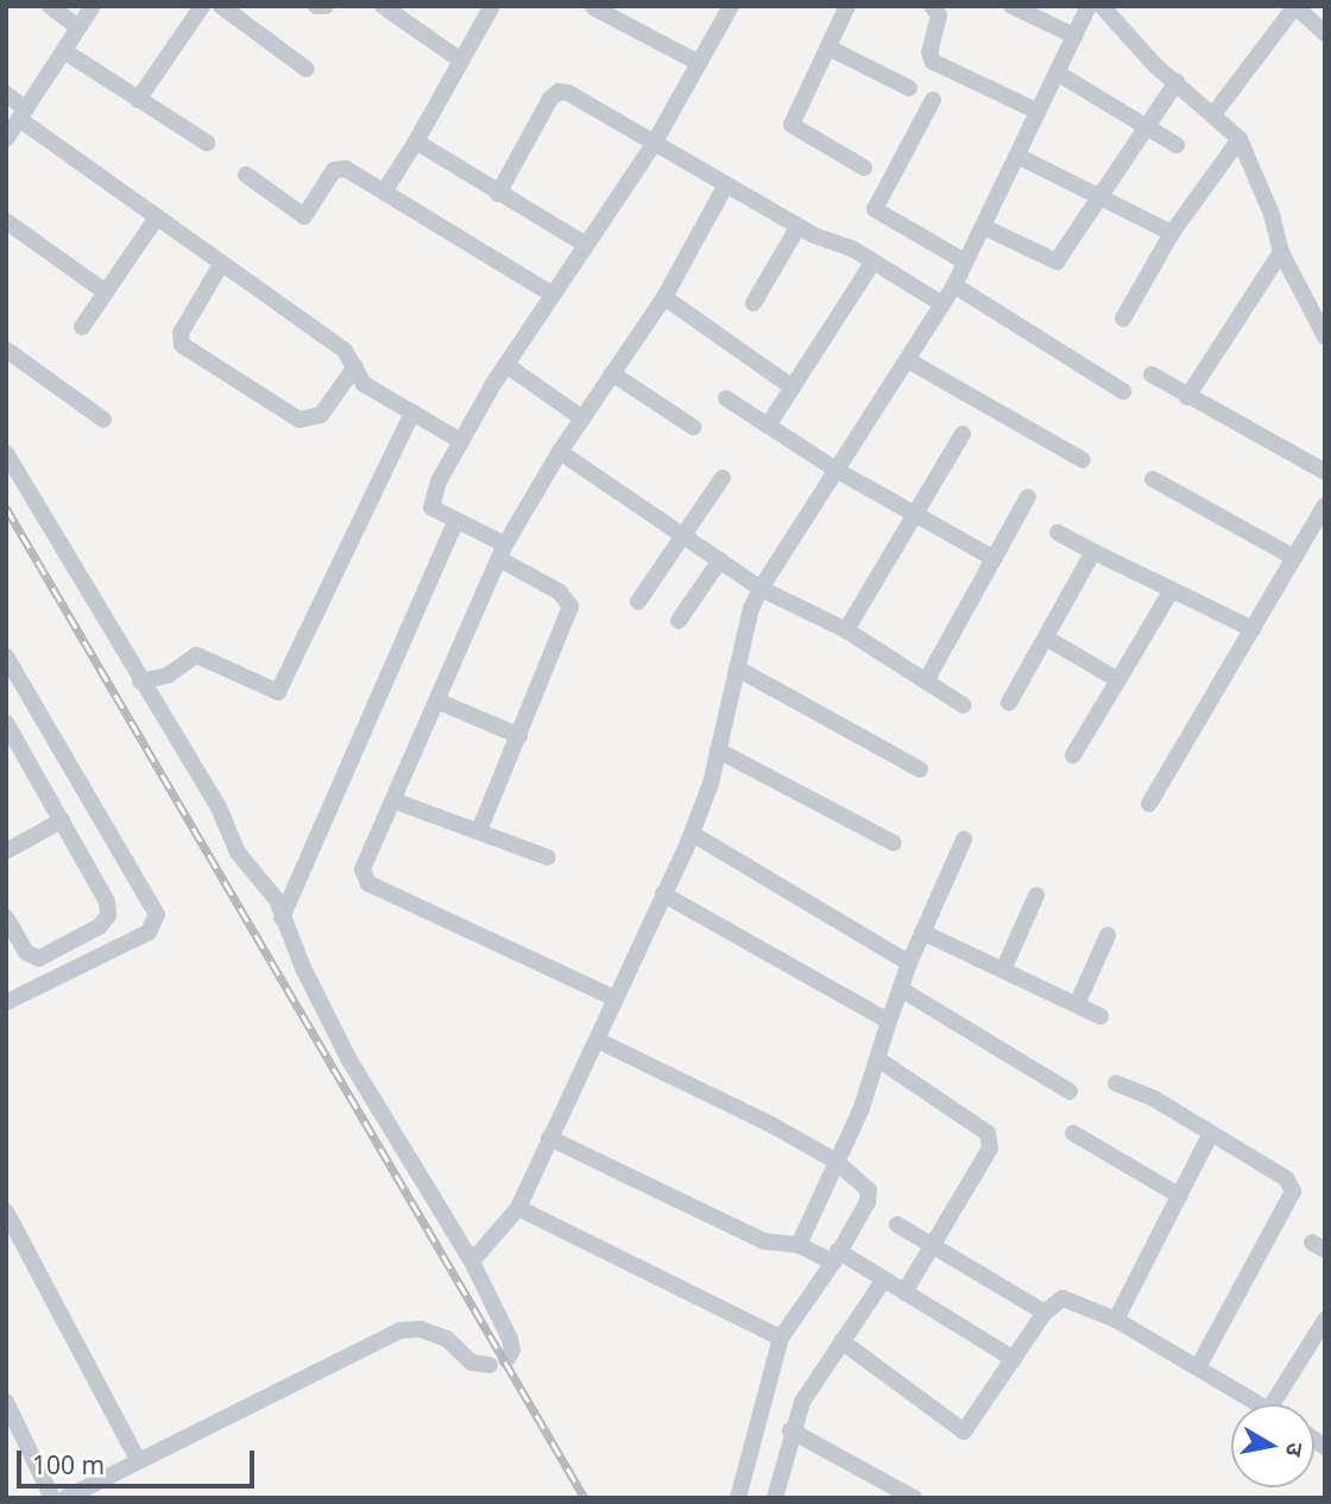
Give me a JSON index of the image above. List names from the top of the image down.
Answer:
{
  "scale_bar": "100 m",
  "north": "right"
}
